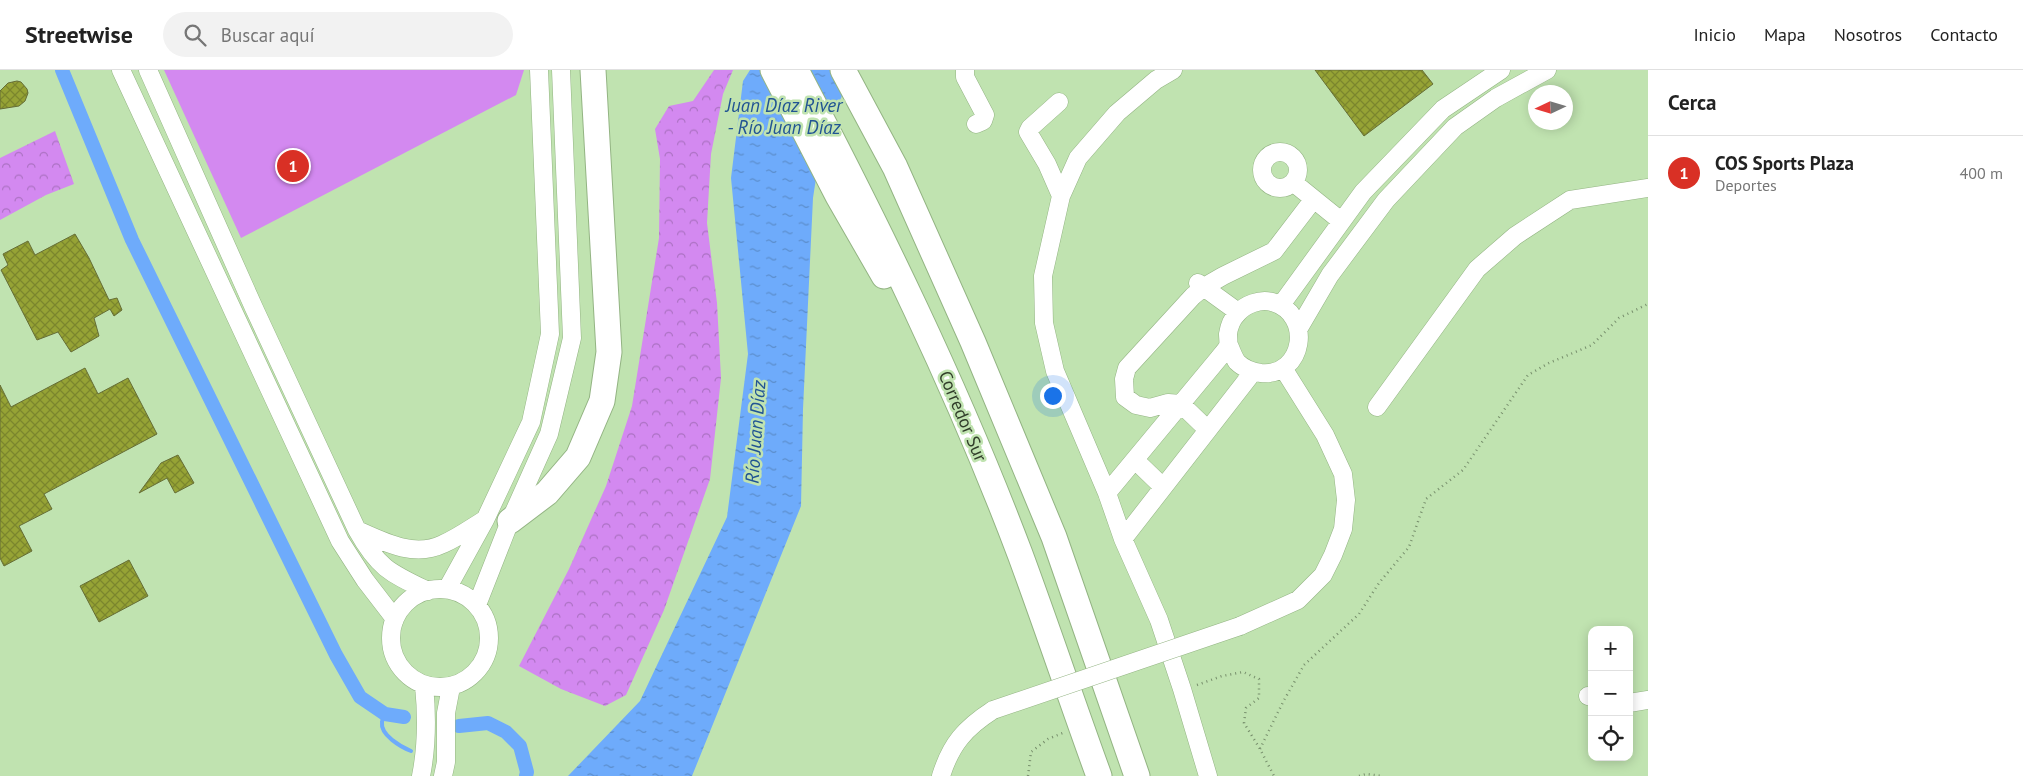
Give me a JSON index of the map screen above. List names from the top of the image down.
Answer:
{
  "streets": {
    "highway": ["Corredor Sur"]
  },
  "water": ["Juan Díaz River - Río Juan Díaz", "Río Juan Díaz"],
  "north": "left",
  "page": {
    "header": "Streetwise",
    "search": "Buscar aquí",
    "nav": [
      "Inicio",
      "Mapa",
      "Nosotros",
      "Contacto"
    ],
    "heading": "Cerca",
    "list": [
      {
        "mark": "1",
        "name": "COS Sports Plaza",
        "note": "Deportes",
        "value": "400 m"
      }
    ],
    "pins": "1",
    "map_buttons": ["+", "−"]
  }
}
